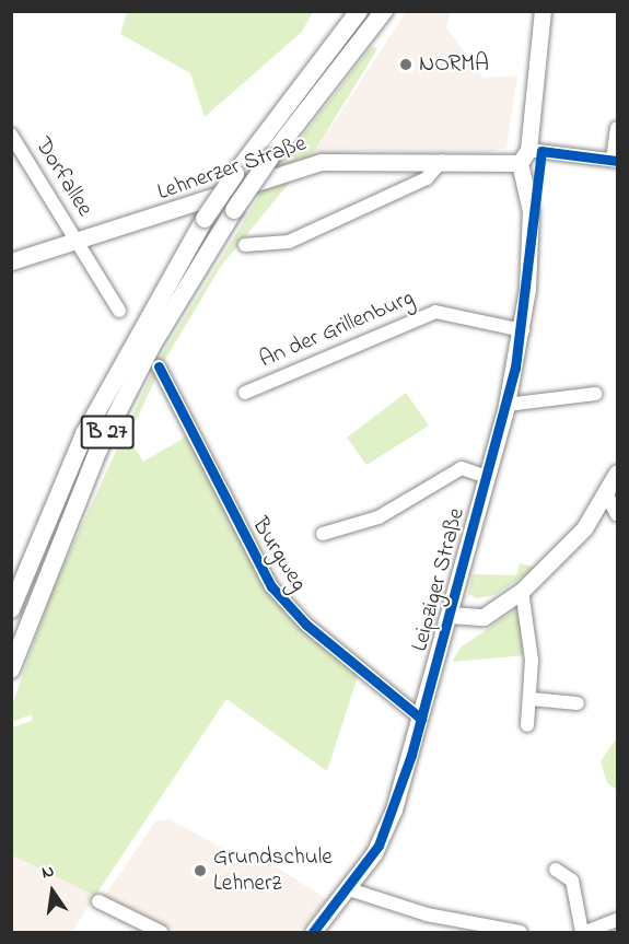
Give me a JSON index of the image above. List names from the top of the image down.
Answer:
{
  "streets": {
    "highway": ["B 27"],
    "main road": ["Lehnerzer Straße", "Leipziger Straße"],
    "street": ["Dorfallee", "An der Grillenburg", "Burgweg"]
  },
  "crossings": [
    ["Lehnerzer Straße", "Dorfallee"],
    ["Lehnerzer Straße", "Leipziger Straße"],
    ["An der Grillenburg", "Leipziger Straße"],
    ["Burgweg", "Leipziger Straße"]
  ],
  "places": ["NORMA", "Grundschule Lehnerz"],
  "north": "top"
}
